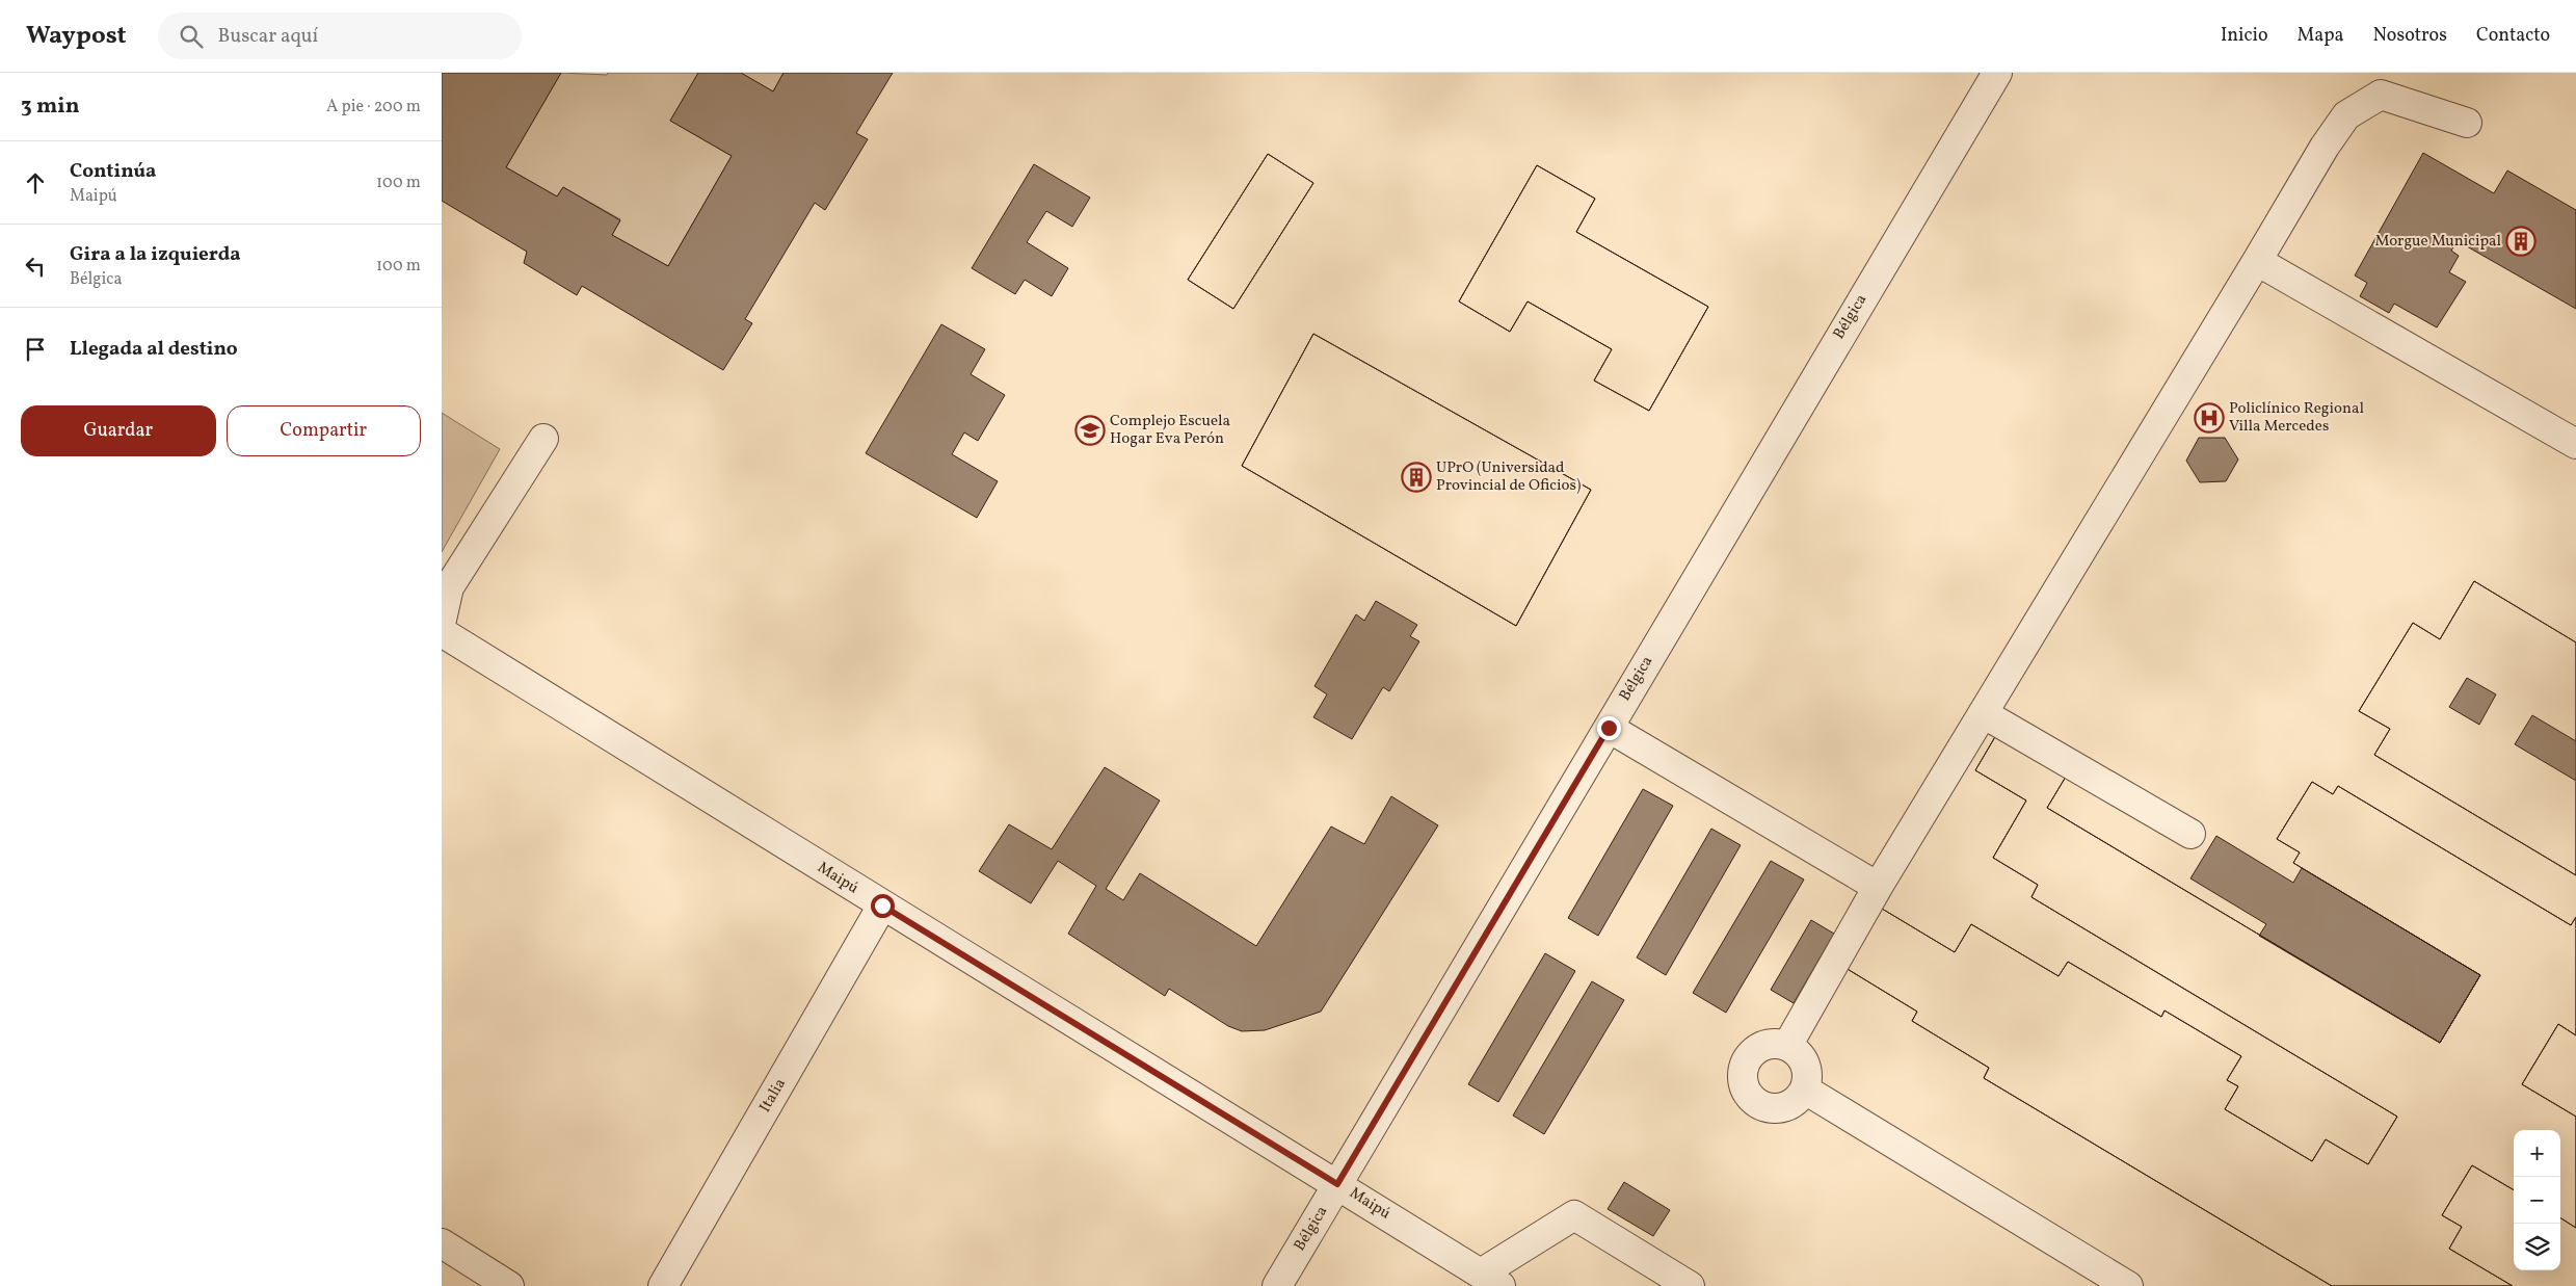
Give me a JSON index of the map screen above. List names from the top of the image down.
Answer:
{
  "streets": {
    "street": ["Bélgica", "Maipú", "Italia"]
  },
  "crossings": [
    ["Bélgica", "Maipú"],
    ["Maipú", "Italia"]
  ],
  "places": {
    "building": ["Morgue Municipal", "UPrO (Universidad Provincial de Oficios)"],
    "hospital": ["Policlínico Regional Villa Mercedes"],
    "school or university": ["Complejo Escuela Hogar Eva Perón"]
  },
  "page": {
    "header": "Waypost",
    "search": "Buscar aquí",
    "nav": [
      "Inicio",
      "Mapa",
      "Nosotros",
      "Contacto"
    ],
    "heading": ["3 min", "A pie · 200 m"],
    "list": [
      ["Continúa", "Maipú", "100 m"],
      ["Gira a la izquierda", "Bélgica", "100 m"],
      "Llegada al destino"
    ],
    "buttons": ["Guardar", "Compartir"],
    "map_buttons": ["+", "−"]
  }
}
